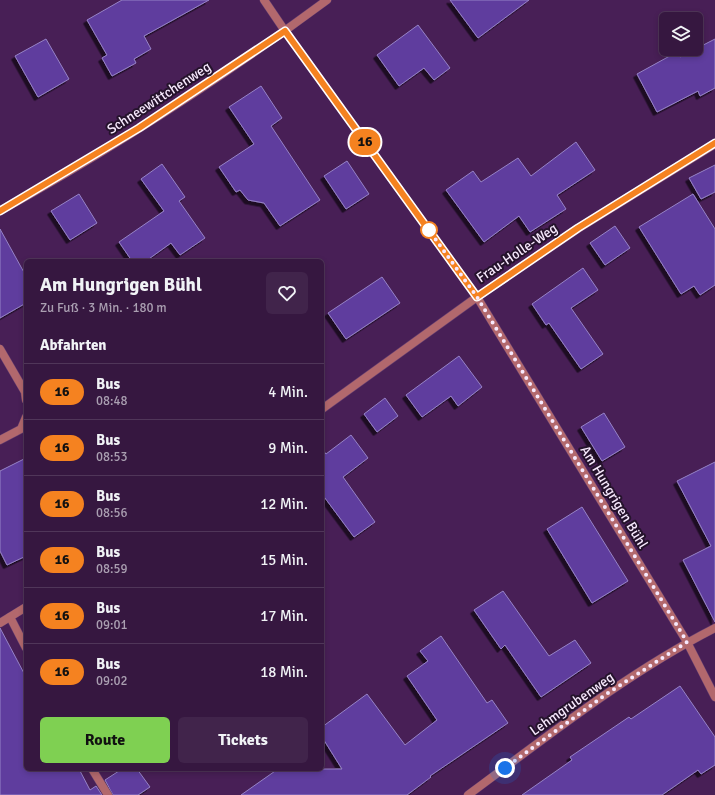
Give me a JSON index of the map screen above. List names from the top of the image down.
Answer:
{
  "streets": {
    "street": [
      "Schneewittchenweg",
      "Frau-Holle-Weg",
      "Am Hungrigen Bühl",
      "Lehmgrubenweg"
    ]
  },
  "crossings": [
    ["Schneewittchenweg", "Am Hungrigen Bühl"],
    ["Frau-Holle-Weg", "Am Hungrigen Bühl"],
    ["Am Hungrigen Bühl", "Lehmgrubenweg"]
  ],
  "lines": ["bus line 16"],
  "page": {
    "on_map": "16",
    "heading": [
      ["Am Hungrigen Bühl", "Zu Fuß · 3 Min. · 180 m"],
      "Abfahrten"
    ],
    "list": [
      {
        "mark": "16",
        "name": "Bus",
        "note": "08:48",
        "value": "4 Min."
      },
      {
        "mark": "16",
        "name": "Bus",
        "note": "08:53",
        "value": "9 Min."
      },
      {
        "mark": "16",
        "name": "Bus",
        "note": "08:56",
        "value": "12 Min."
      },
      {
        "mark": "16",
        "name": "Bus",
        "note": "08:59",
        "value": "15 Min."
      },
      {
        "mark": "16",
        "name": "Bus",
        "note": "09:01",
        "value": "17 Min."
      },
      {
        "mark": "16",
        "name": "Bus",
        "note": "09:02",
        "value": "18 Min."
      }
    ],
    "buttons": ["Route", "Tickets"]
  }
}
